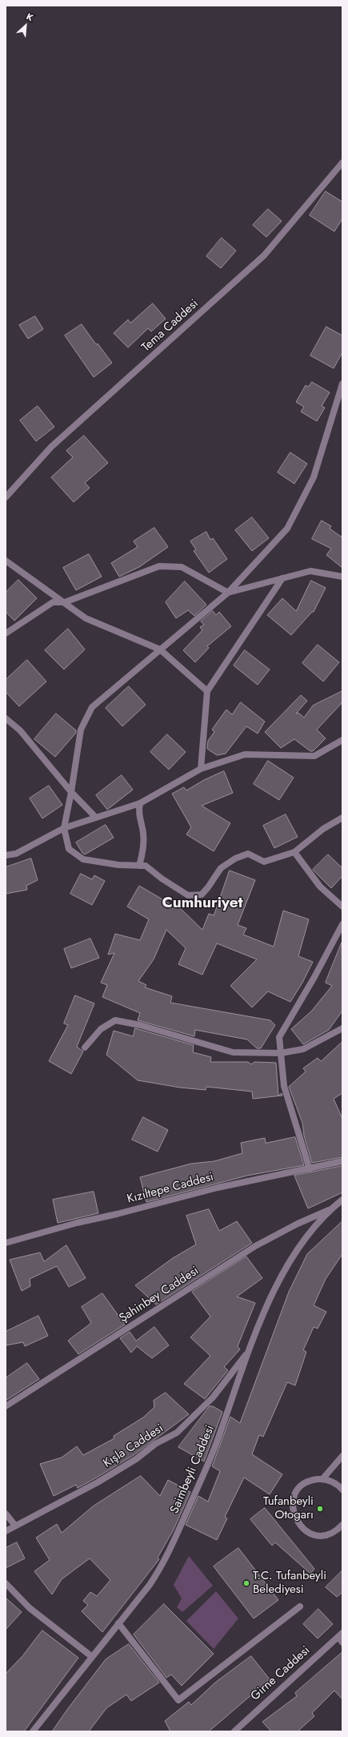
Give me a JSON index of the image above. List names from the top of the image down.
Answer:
{
  "streets": {
    "street": [
      "Tema Caddesi",
      "Kızıltepe Caddesi",
      "Şahinbey Caddesi",
      "Kışla Caddesi",
      "Saimbeyli Caddesi",
      "Girne Caddesi"
    ]
  },
  "crossings": [
    ["Şahinbey Caddesi", "Saimbeyli Caddesi"],
    ["Kışla Caddesi", "Saimbeyli Caddesi"]
  ],
  "districts": ["Cumhuriyet"],
  "places": ["Tufanbeyli Otogarı", "T.C. Tufanbeyli Belediyesi"],
  "north": "top right"
}
